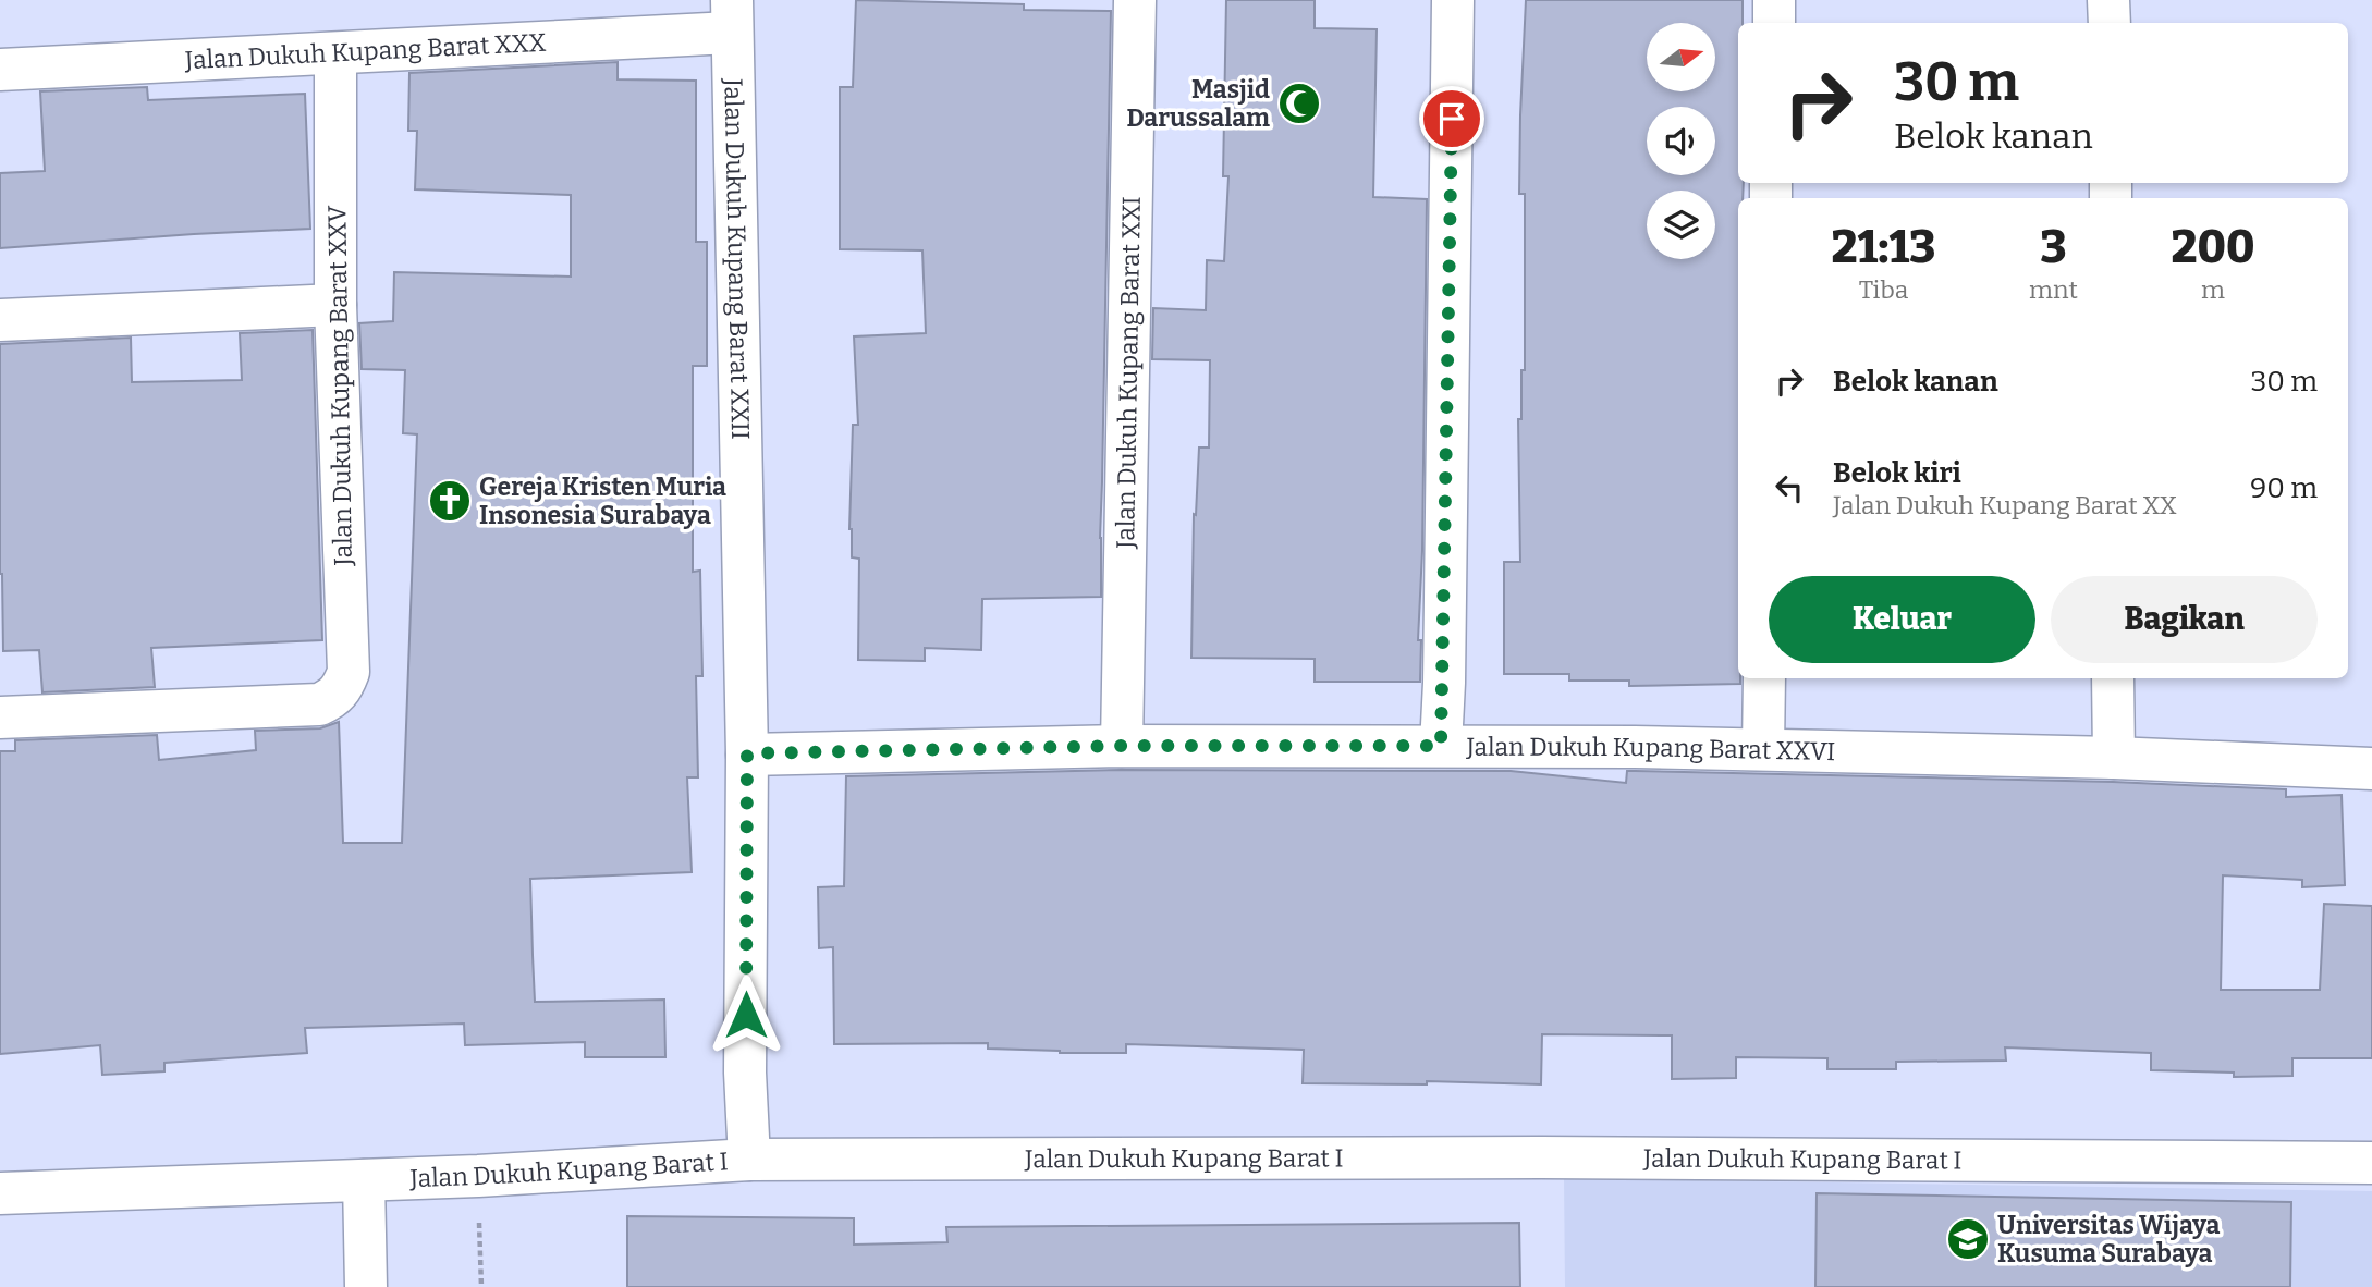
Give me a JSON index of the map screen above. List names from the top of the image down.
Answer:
{
  "streets": {
    "street": [
      "Jalan Dukuh Kupang Barat XXX",
      "Jalan Dukuh Kupang Barat XXII",
      "Jalan Dukuh Kupang Barat XXI",
      "Jalan Dukuh Kupang Barat XXV",
      "Jalan Dukuh Kupang Barat XXVI",
      "Jalan Dukuh Kupang Barat I"
    ]
  },
  "crossings": [
    ["Jalan Dukuh Kupang Barat XXX", "Jalan Dukuh Kupang Barat XXII"],
    ["Jalan Dukuh Kupang Barat XXX", "Jalan Dukuh Kupang Barat XXV"],
    ["Jalan Dukuh Kupang Barat XXII", "Jalan Dukuh Kupang Barat XXVI"],
    ["Jalan Dukuh Kupang Barat XXII", "Jalan Dukuh Kupang Barat I"],
    ["Jalan Dukuh Kupang Barat XXI", "Jalan Dukuh Kupang Barat XXVI"]
  ],
  "places": {
    "mosque": ["Masjid Darussalam"],
    "church": ["Gereja Kristen Muria Insonesia Surabaya"],
    "school or university": ["Universitas Wijaya Kusuma Surabaya"]
  },
  "north": "right",
  "page": {
    "turn": ["30 m", "Belok kanan"],
    "eta": [
      "21:13",
      "Tiba",
      "3",
      "mnt",
      "200",
      "m"
    ],
    "list": [
      {
        "name": "Belok kanan",
        "value": "30 m"
      },
      {
        "name": "Belok kiri",
        "note": "Jalan Dukuh Kupang Barat XX",
        "value": "90 m"
      }
    ],
    "buttons": ["Keluar", "Bagikan"]
  }
}
